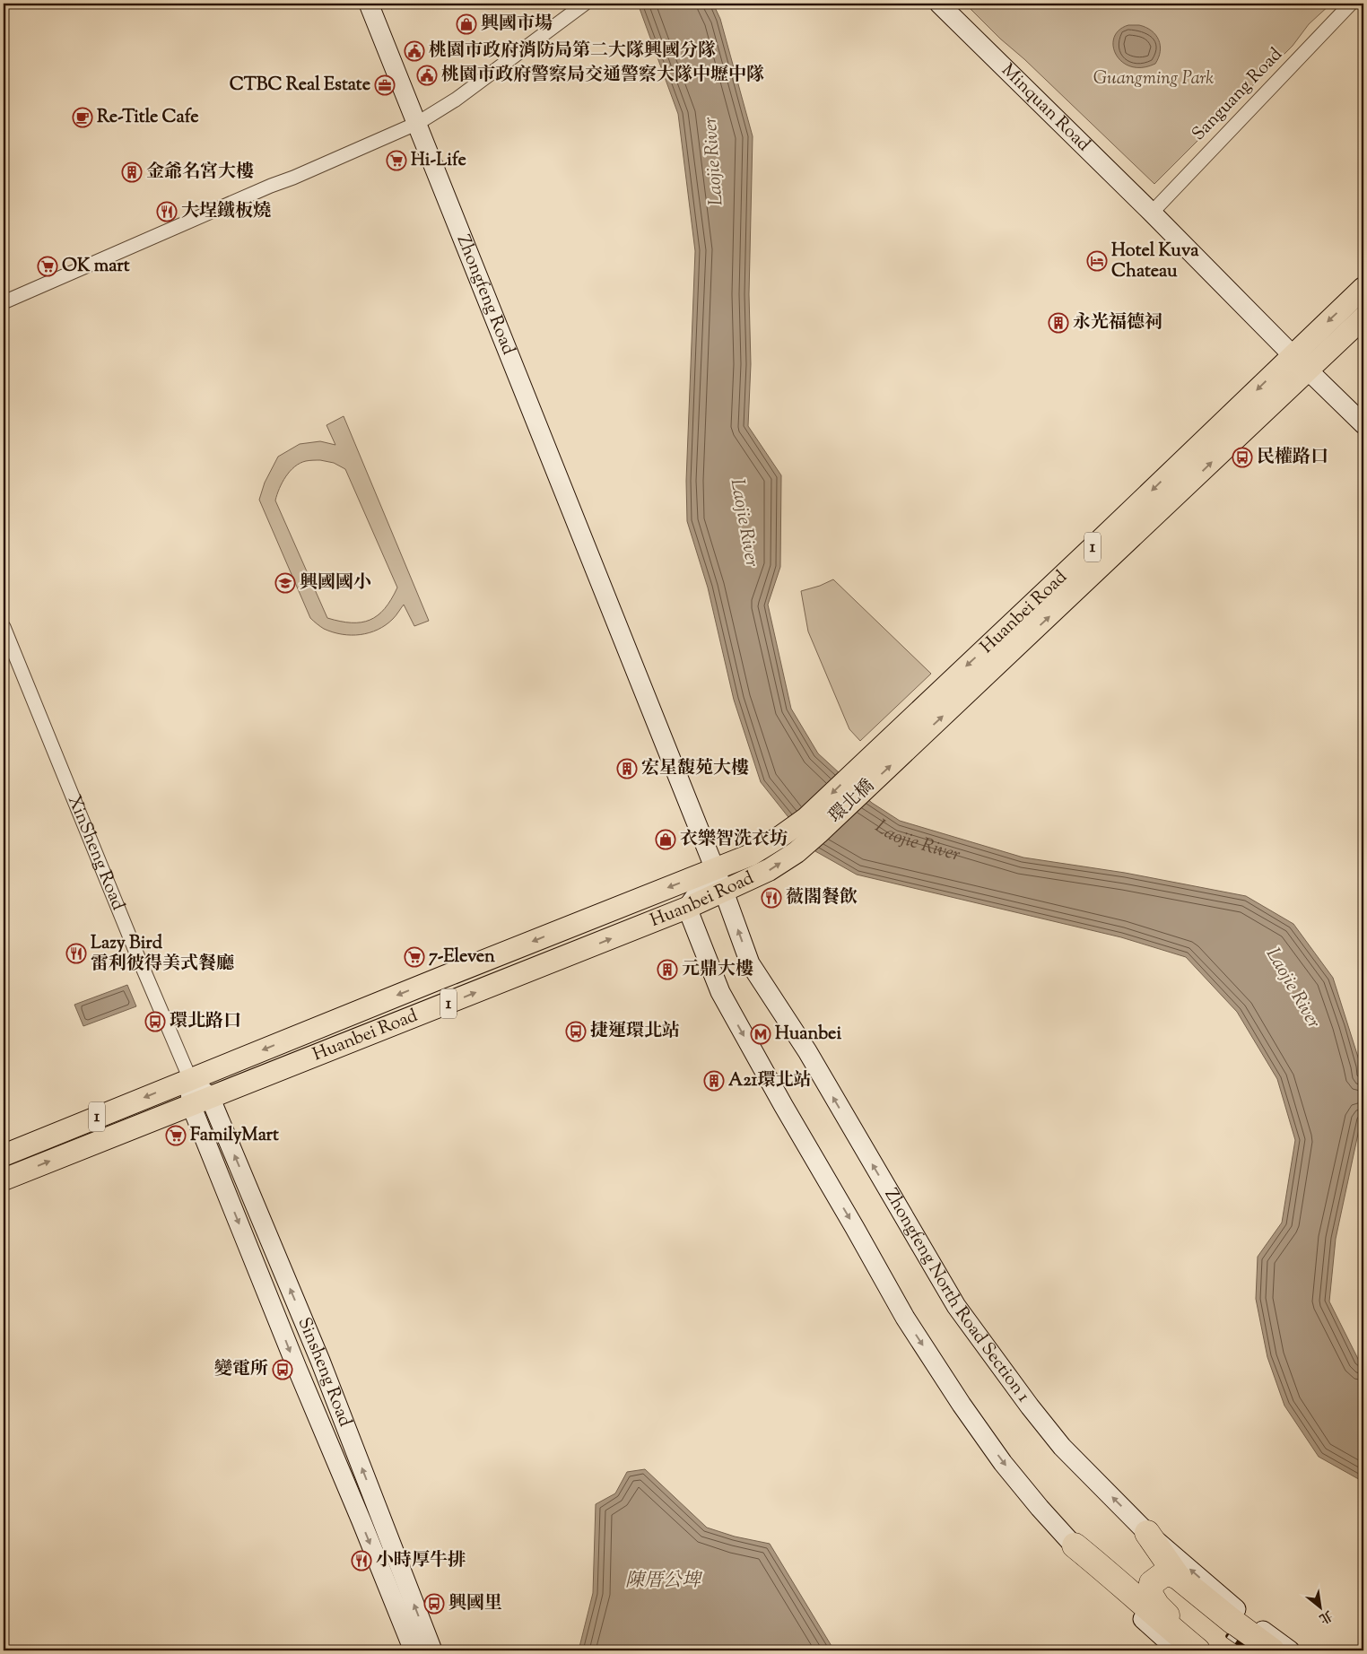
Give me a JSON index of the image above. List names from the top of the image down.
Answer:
{
  "streets": {
    "main road": [
      "Minquan Road",
      "Zhongfeng Road",
      "1",
      "Huanbei Road",
      "環北橋",
      "XinSheng Road",
      "Zhongfeng North Road Section 1",
      "Sinsheng Road"
    ],
    "street": ["Sanguang Road"]
  },
  "crossings": [
    ["Sanguang Road", "Minquan Road"],
    ["Minquan Road", "1"],
    ["Minquan Road", "Huanbei Road"],
    ["Zhongfeng Road", "Huanbei Road"],
    ["Zhongfeng Road", "Zhongfeng North Road Section 1"],
    ["1", "Huanbei Road"],
    ["Huanbei Road", "環北橋"],
    ["Huanbei Road", "XinSheng Road"],
    ["Huanbei Road", "Zhongfeng North Road Section 1"],
    ["Huanbei Road", "Sinsheng Road"],
    ["XinSheng Road", "Sinsheng Road"]
  ],
  "water": ["Laojie River", "陳厝公埤"],
  "parks": ["Guangming Park"],
  "places": {
    "shop": ["興國市場", "衣樂智洗衣坊"],
    "public building": ["桃園市政府消防局第二大隊興國分隊", "桃園市政府警察局交通警察大隊中壢中隊"],
    "office": ["CTBC Real Estate"],
    "cafe": ["Re-Title Cafe"],
    "supermarket": [
      "Hi-Life",
      "OK mart",
      "7-Eleven",
      "FamilyMart"
    ],
    "building": [
      "金爺名宮大樓",
      "永光福德祠",
      "宏星馥苑大樓",
      "元鼎大樓",
      "A21環北站"
    ],
    "restaurant": [
      "大埕鐵板燒",
      "薇閣餐飲",
      "Lazy Bird 雷利彼得美式餐廳",
      "小時厚牛排"
    ],
    "hotel": ["Hotel Kuva Chateau"],
    "bus stop": [
      "民權路口",
      "環北路口",
      "捷運環北站",
      "變電所",
      "興國里"
    ],
    "school or university": ["興國國小"],
    "metro station": ["Huanbei"]
  },
  "north": "bottom right"
}
